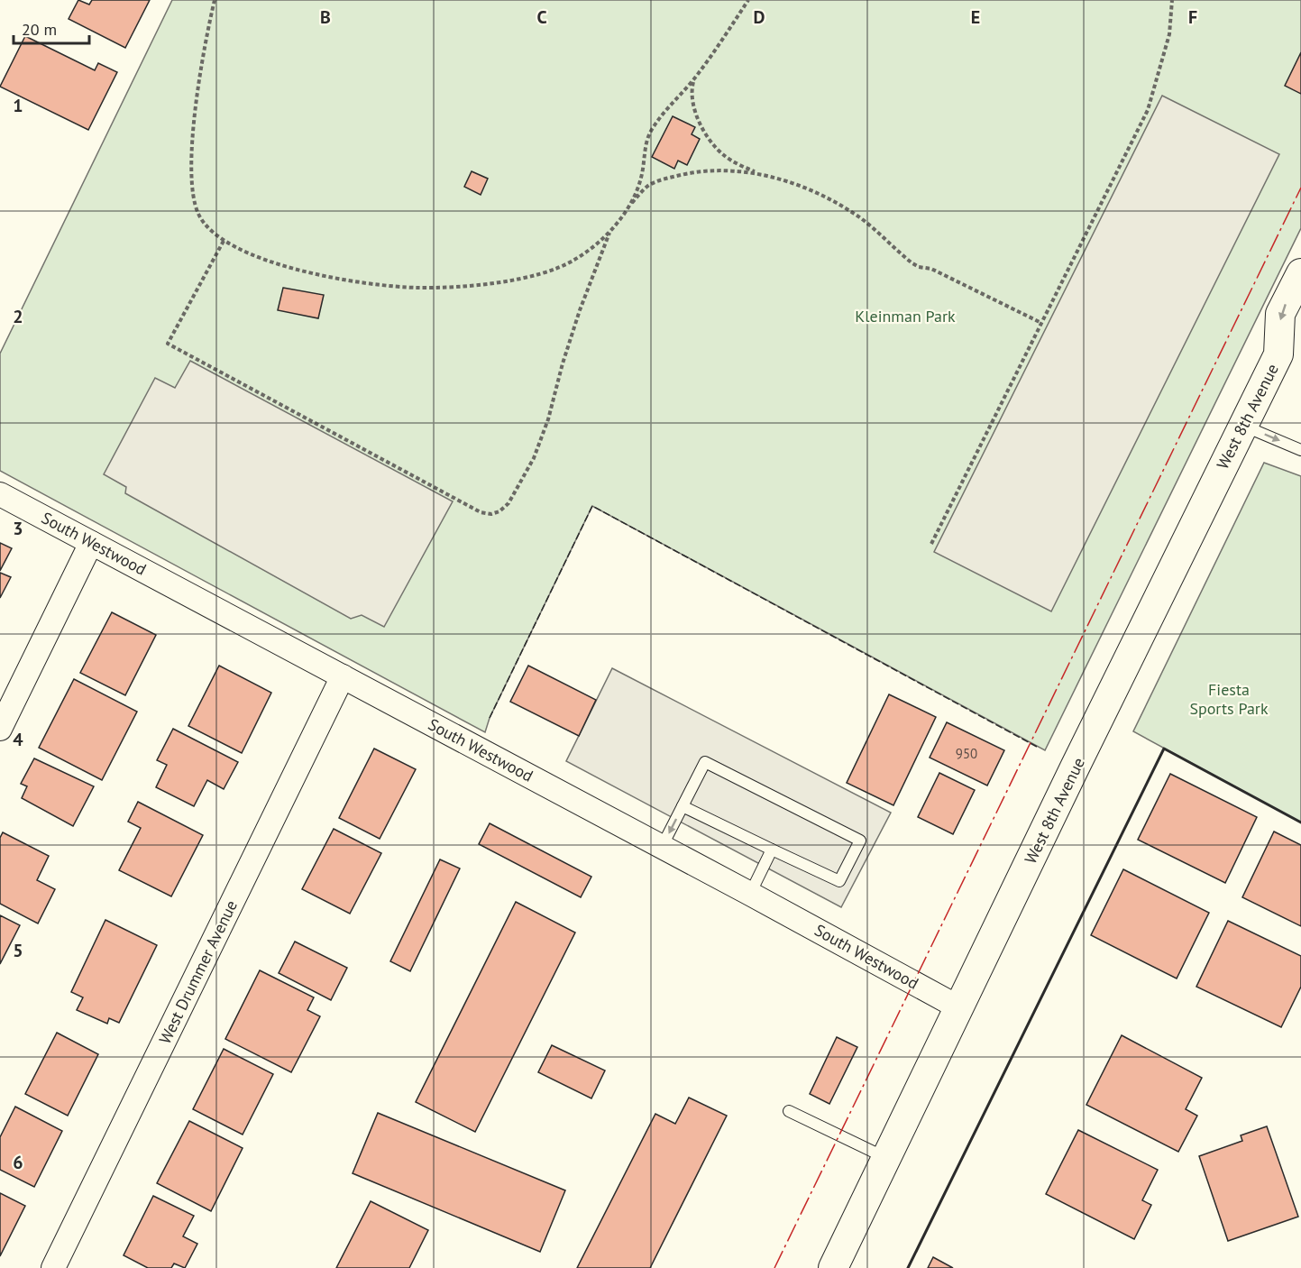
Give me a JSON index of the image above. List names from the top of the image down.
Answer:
{
  "streets": {
    "street": ["West 8th Avenue", "South Westwood", "West Drummer Avenue"]
  },
  "crossings": [
    ["West 8th Avenue", "South Westwood"],
    ["South Westwood", "West Drummer Avenue"]
  ],
  "parks": ["Kleinman Park", "Fiesta Sports Park"],
  "house_numbers": ["950"],
  "scale_bar": "20 m",
  "grid": {
    "columns": [
      "B",
      "C",
      "D",
      "E",
      "F"
    ],
    "rows": [
      "1",
      "2",
      "3",
      "4",
      "5",
      "6"
    ]
  }
}
